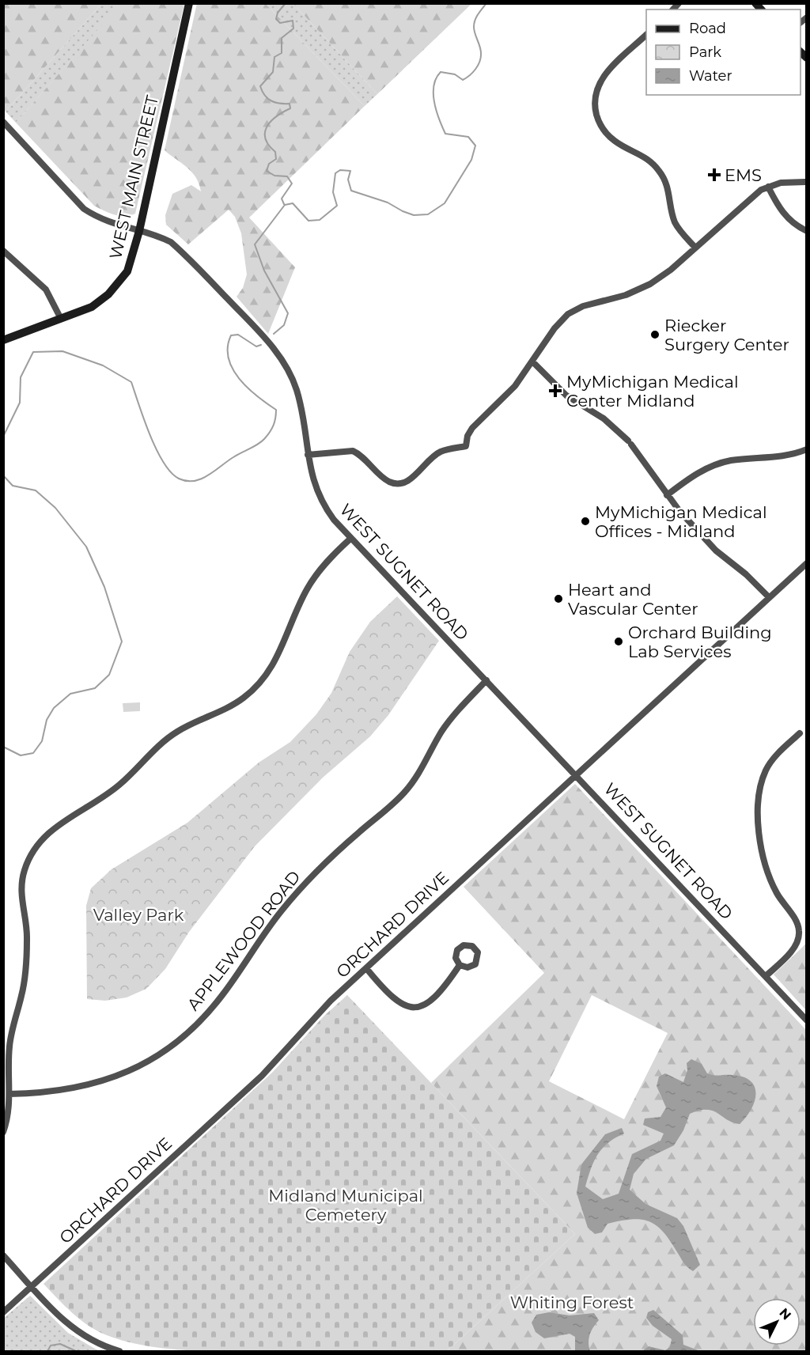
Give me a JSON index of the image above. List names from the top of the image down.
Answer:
{
  "streets": {
    "street": [
      "WEST MAIN STREET",
      "WEST SUGNET ROAD",
      "ORCHARD DRIVE",
      "APPLEWOOD ROAD"
    ]
  },
  "crossings": [
    ["WEST MAIN STREET", "WEST SUGNET ROAD"],
    ["WEST SUGNET ROAD", "ORCHARD DRIVE"],
    ["WEST SUGNET ROAD", "APPLEWOOD ROAD"]
  ],
  "parks": ["Valley Park", "Midland Municipal Cemetery", "Whiting Forest"],
  "places": {
    "health": ["EMS", "MyMichigan Medical Center Midland"],
    "other": [
      "Riecker Surgery Center",
      "MyMichigan Medical Offices - Midland",
      "Heart and Vascular Center",
      "Orchard Building Lab Services"
    ]
  },
  "legend": ["Road", "Park", "Water"],
  "north": "top right"
}
